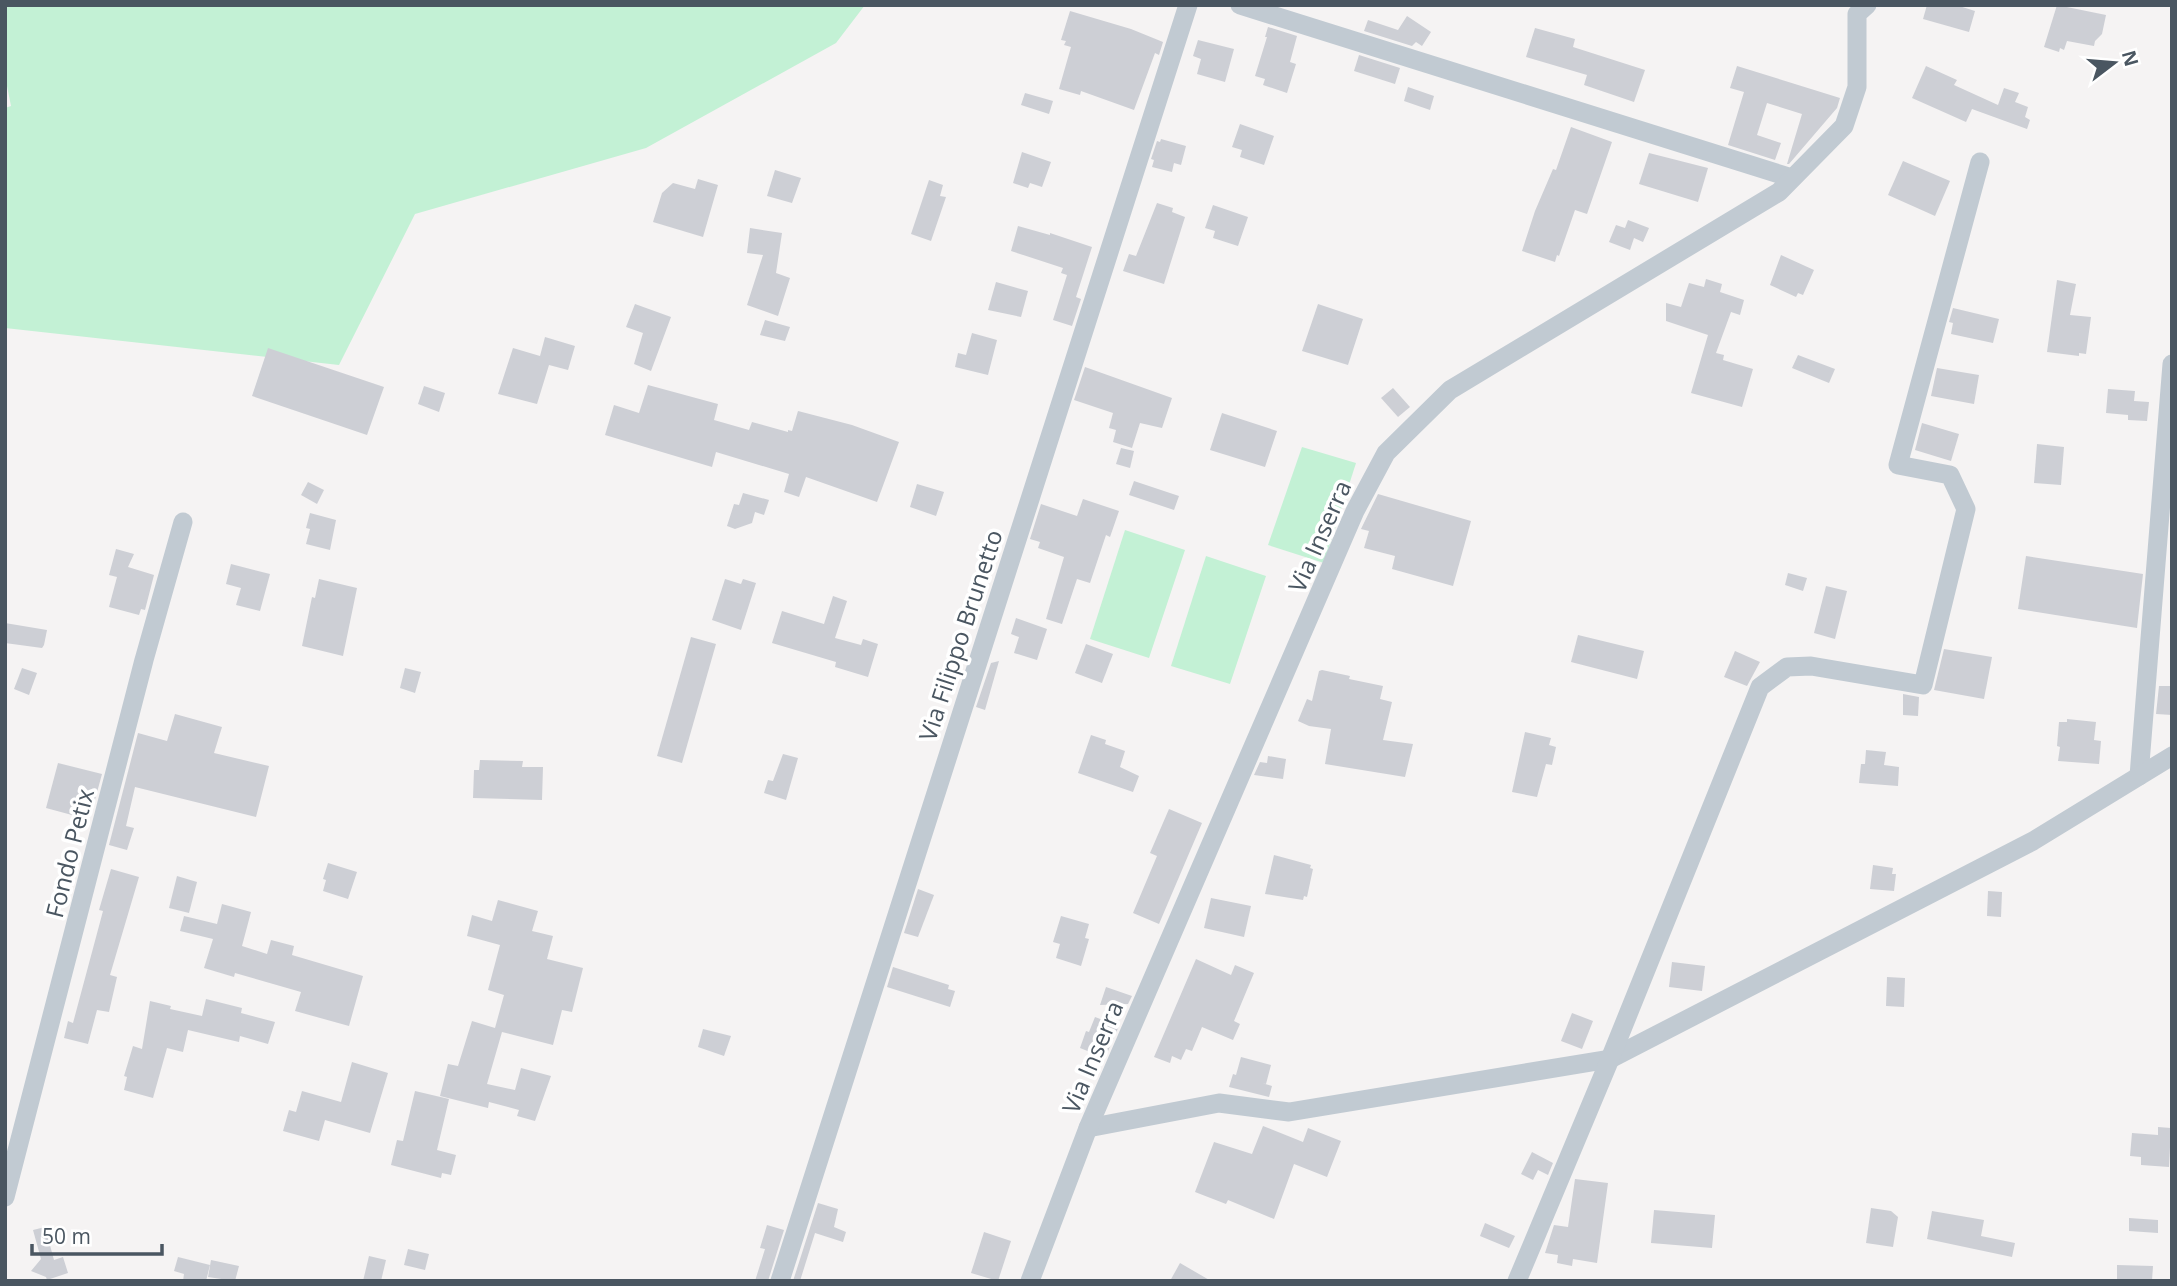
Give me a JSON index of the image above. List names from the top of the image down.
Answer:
{
  "streets": {
    "street": ["Via Inserra", "Via Filippo Brunetto", "Fondo Petix"]
  },
  "scale_bar": "50 m",
  "north": "right"
}
